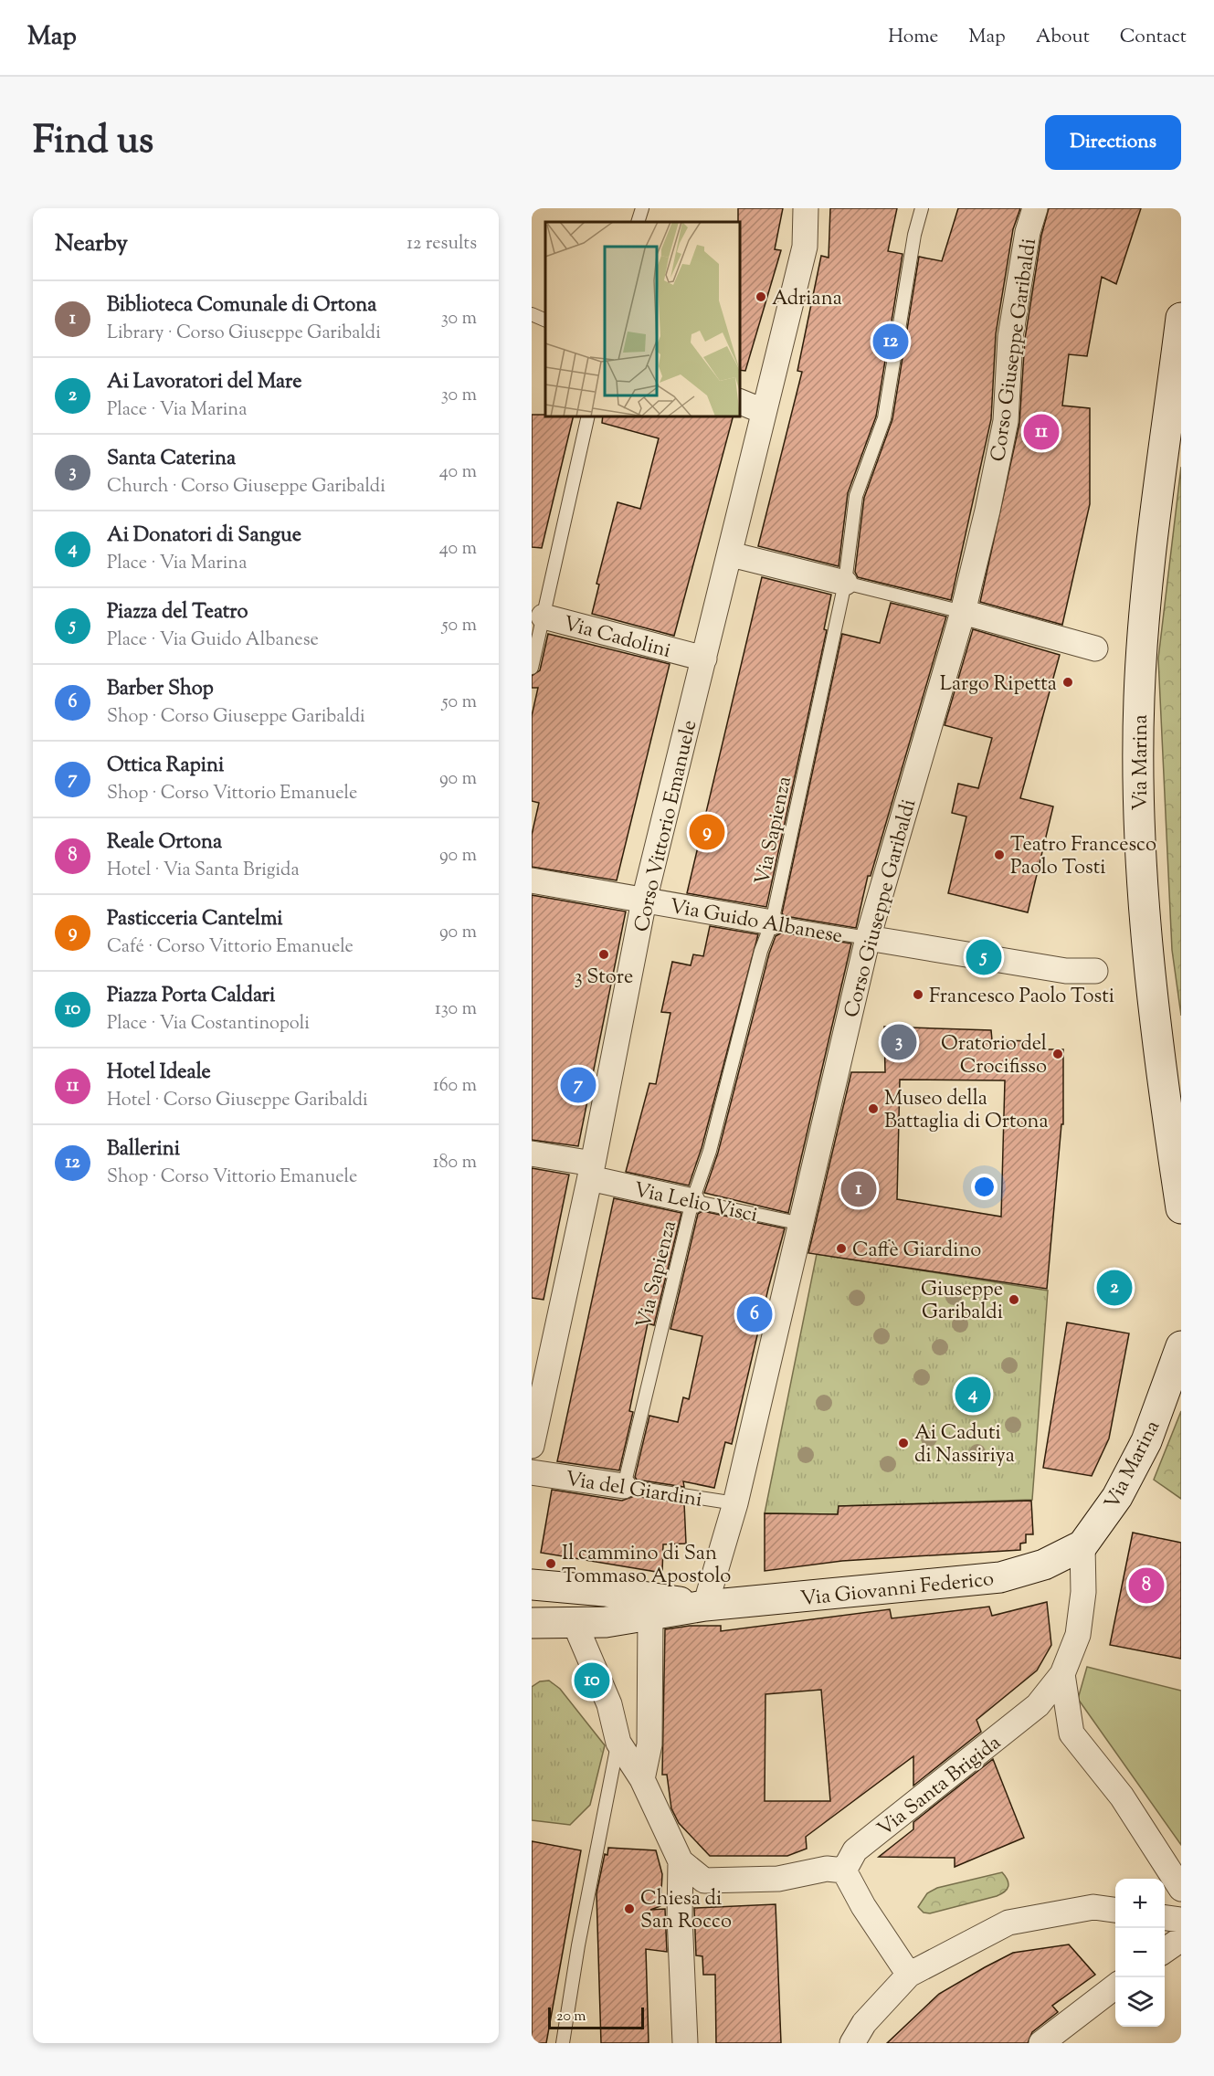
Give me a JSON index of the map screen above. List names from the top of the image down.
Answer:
{
  "streets": {
    "street": [
      "Corso Giuseppe Garibaldi",
      "Via Cadolini",
      "Via Marina",
      "Corso Vittorio Emanuele",
      "Via Guido Albanese",
      "Via Lelio Visci",
      "Via del Giardini",
      "Via Giovanni Federico",
      "Via Santa Brigida"
    ],
    "lane": ["Via Sapienza"]
  },
  "crossings": [
    ["Corso Giuseppe Garibaldi", "Via Guido Albanese"],
    ["Corso Giuseppe Garibaldi", "Via Lelio Visci"],
    ["Corso Giuseppe Garibaldi", "Via del Giardini"],
    ["Corso Giuseppe Garibaldi", "Via Giovanni Federico"],
    ["Via Cadolini", "Corso Vittorio Emanuele"],
    ["Via Marina", "Via Giovanni Federico"],
    ["Via Marina", "Via Santa Brigida"],
    ["Corso Vittorio Emanuele", "Via Guido Albanese"],
    ["Corso Vittorio Emanuele", "Via Lelio Visci"],
    ["Via Sapienza", "Via Guido Albanese"],
    ["Via Sapienza", "Via Lelio Visci"],
    ["Via Sapienza", "Via del Giardini"],
    ["Via Giovanni Federico", "Via Santa Brigida"]
  ],
  "places": [
    "Adriana",
    "Largo Ripetta",
    "Teatro Francesco Paolo Tosti",
    "3 Store",
    "Francesco Paolo Tosti",
    "Oratorio del Crocifisso",
    "Museo della Battaglia di Ortona",
    "Caffè Giardino",
    "Giuseppe Garibaldi",
    "Ai Caduti di Nassiriya",
    "Il cammino di San Tommaso Apostolo",
    "Chiesa di San Rocco"
  ],
  "scale_bar": "20 m",
  "page": {
    "header": "Map",
    "nav": [
      "Home",
      "Map",
      "About",
      "Contact"
    ],
    "title": "Find us",
    "buttons": "Directions",
    "heading": ["Nearby", "12 results"],
    "list": [
      {
        "mark": "1",
        "name": "Biblioteca Comunale di Ortona",
        "note": "Library · Corso Giuseppe Garibaldi",
        "value": "30 m"
      },
      {
        "mark": "2",
        "name": "Ai Lavoratori del Mare",
        "note": "Place · Via Marina",
        "value": "30 m"
      },
      {
        "mark": "3",
        "name": "Santa Caterina",
        "note": "Church · Corso Giuseppe Garibaldi",
        "value": "40 m"
      },
      {
        "mark": "4",
        "name": "Ai Donatori di Sangue",
        "note": "Place · Via Marina",
        "value": "40 m"
      },
      {
        "mark": "5",
        "name": "Piazza del Teatro",
        "note": "Place · Via Guido Albanese",
        "value": "50 m"
      },
      {
        "mark": "6",
        "name": "Barber Shop",
        "note": "Shop · Corso Giuseppe Garibaldi",
        "value": "50 m"
      },
      {
        "mark": "7",
        "name": "Ottica Rapini",
        "note": "Shop · Corso Vittorio Emanuele",
        "value": "90 m"
      },
      {
        "mark": "8",
        "name": "Reale Ortona",
        "note": "Hotel · Via Santa Brigida",
        "value": "90 m"
      },
      {
        "mark": "9",
        "name": "Pasticceria Cantelmi",
        "note": "Café · Corso Vittorio Emanuele",
        "value": "90 m"
      },
      {
        "mark": "10",
        "name": "Piazza Porta Caldari",
        "note": "Place · Via Costantinopoli",
        "value": "130 m"
      },
      {
        "mark": "11",
        "name": "Hotel Ideale",
        "note": "Hotel · Corso Giuseppe Garibaldi",
        "value": "160 m"
      },
      {
        "mark": "12",
        "name": "Ballerini",
        "note": "Shop · Corso Vittorio Emanuele",
        "value": "180 m"
      }
    ],
    "pins": [
      "12",
      "11",
      "9",
      "5",
      "3",
      "7",
      "1",
      "2",
      "6",
      "4",
      "8",
      "10"
    ],
    "map_buttons": ["+", "−"],
    "scale": "20 m"
  }
}
